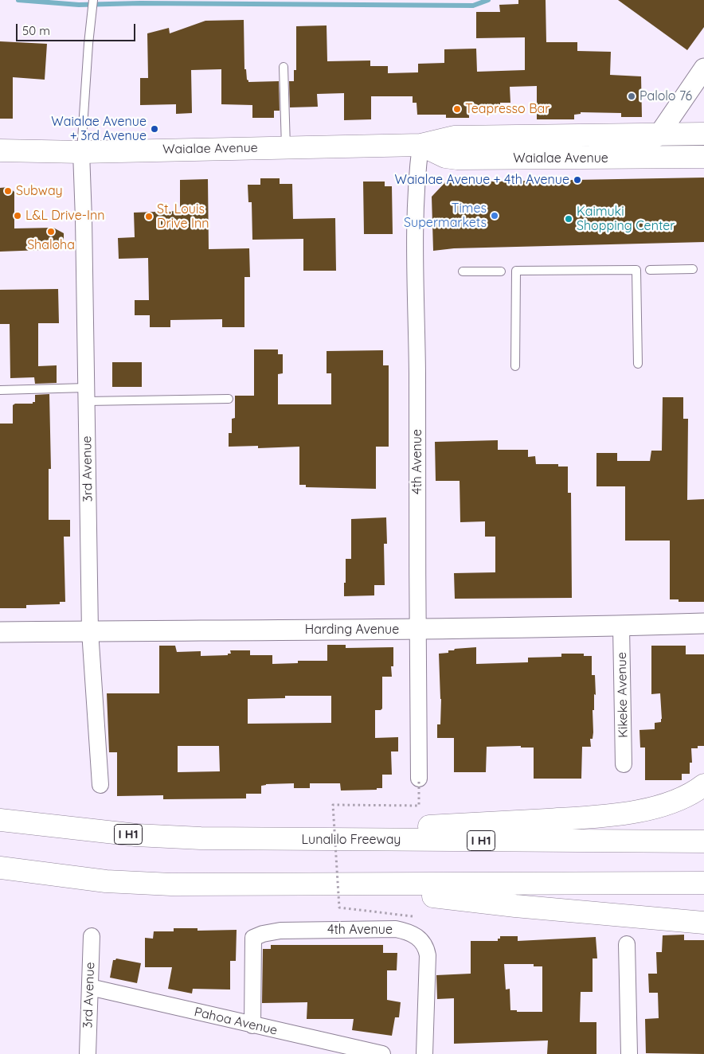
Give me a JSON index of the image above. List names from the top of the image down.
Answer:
{
  "streets": {
    "main road": ["Waialae Avenue", "I H1", "Lunalilo Freeway"],
    "street": [
      "4th Avenue",
      "3rd Avenue",
      "Harding Avenue",
      "Kikeke Avenue",
      "Pahoa Avenue"
    ]
  },
  "crossings": [
    ["Waialae Avenue", "4th Avenue"],
    ["Waialae Avenue", "3rd Avenue"],
    ["4th Avenue", "Harding Avenue"],
    ["4th Avenue", "Pahoa Avenue"],
    ["3rd Avenue", "Harding Avenue"],
    ["3rd Avenue", "Pahoa Avenue"],
    ["Harding Avenue", "Kikeke Avenue"]
  ],
  "places": [
    "Palolo 76",
    "Teapresso Bar",
    "Waialae Avenue + 3rd Avenue",
    "Waialae Avenue + 4th Avenue",
    "Subway",
    "L&L Drive-Inn",
    "Times Supermarkets",
    "St. Louis Drive Inn",
    "Kaimuki Shopping Center",
    "Shaloha"
  ],
  "scale_bar": "50 m"
}
